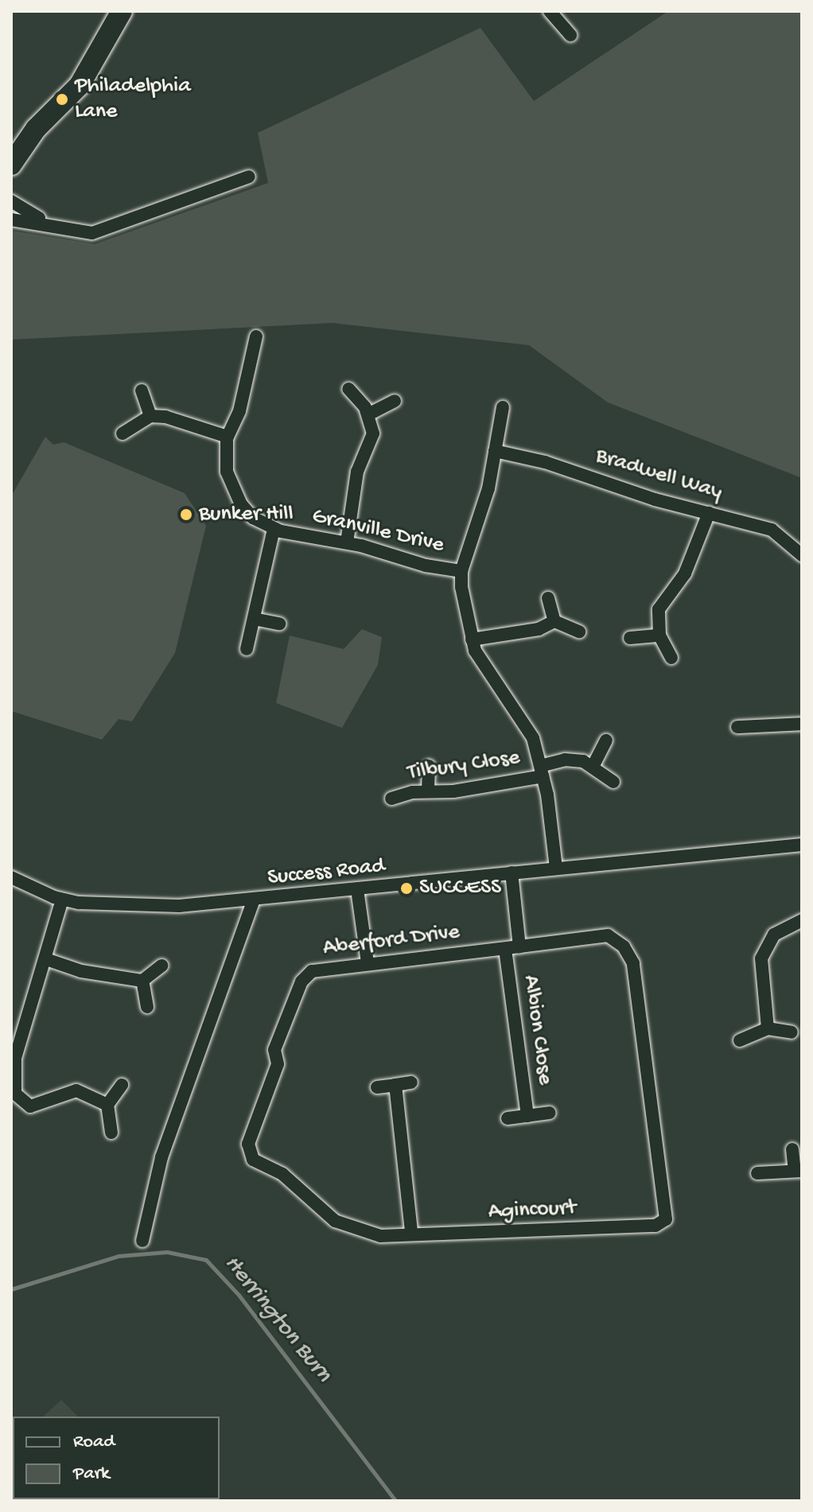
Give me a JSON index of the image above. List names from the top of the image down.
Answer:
{
  "streets": {
    "street": [
      "Bradwell Way",
      "Granville Drive",
      "Tilbury Close",
      "Success Road",
      "Aberford Drive",
      "Albion Close",
      "Agincourt"
    ]
  },
  "crossings": [
    ["Aberford Drive", "Albion Close"],
    ["Aberford Drive", "Agincourt"]
  ],
  "water": ["Herrington Burn"],
  "places": ["Philadelphia Lane", "Bunker Hill", "SUCCESS"],
  "legend": ["Road", "Park"]
}
